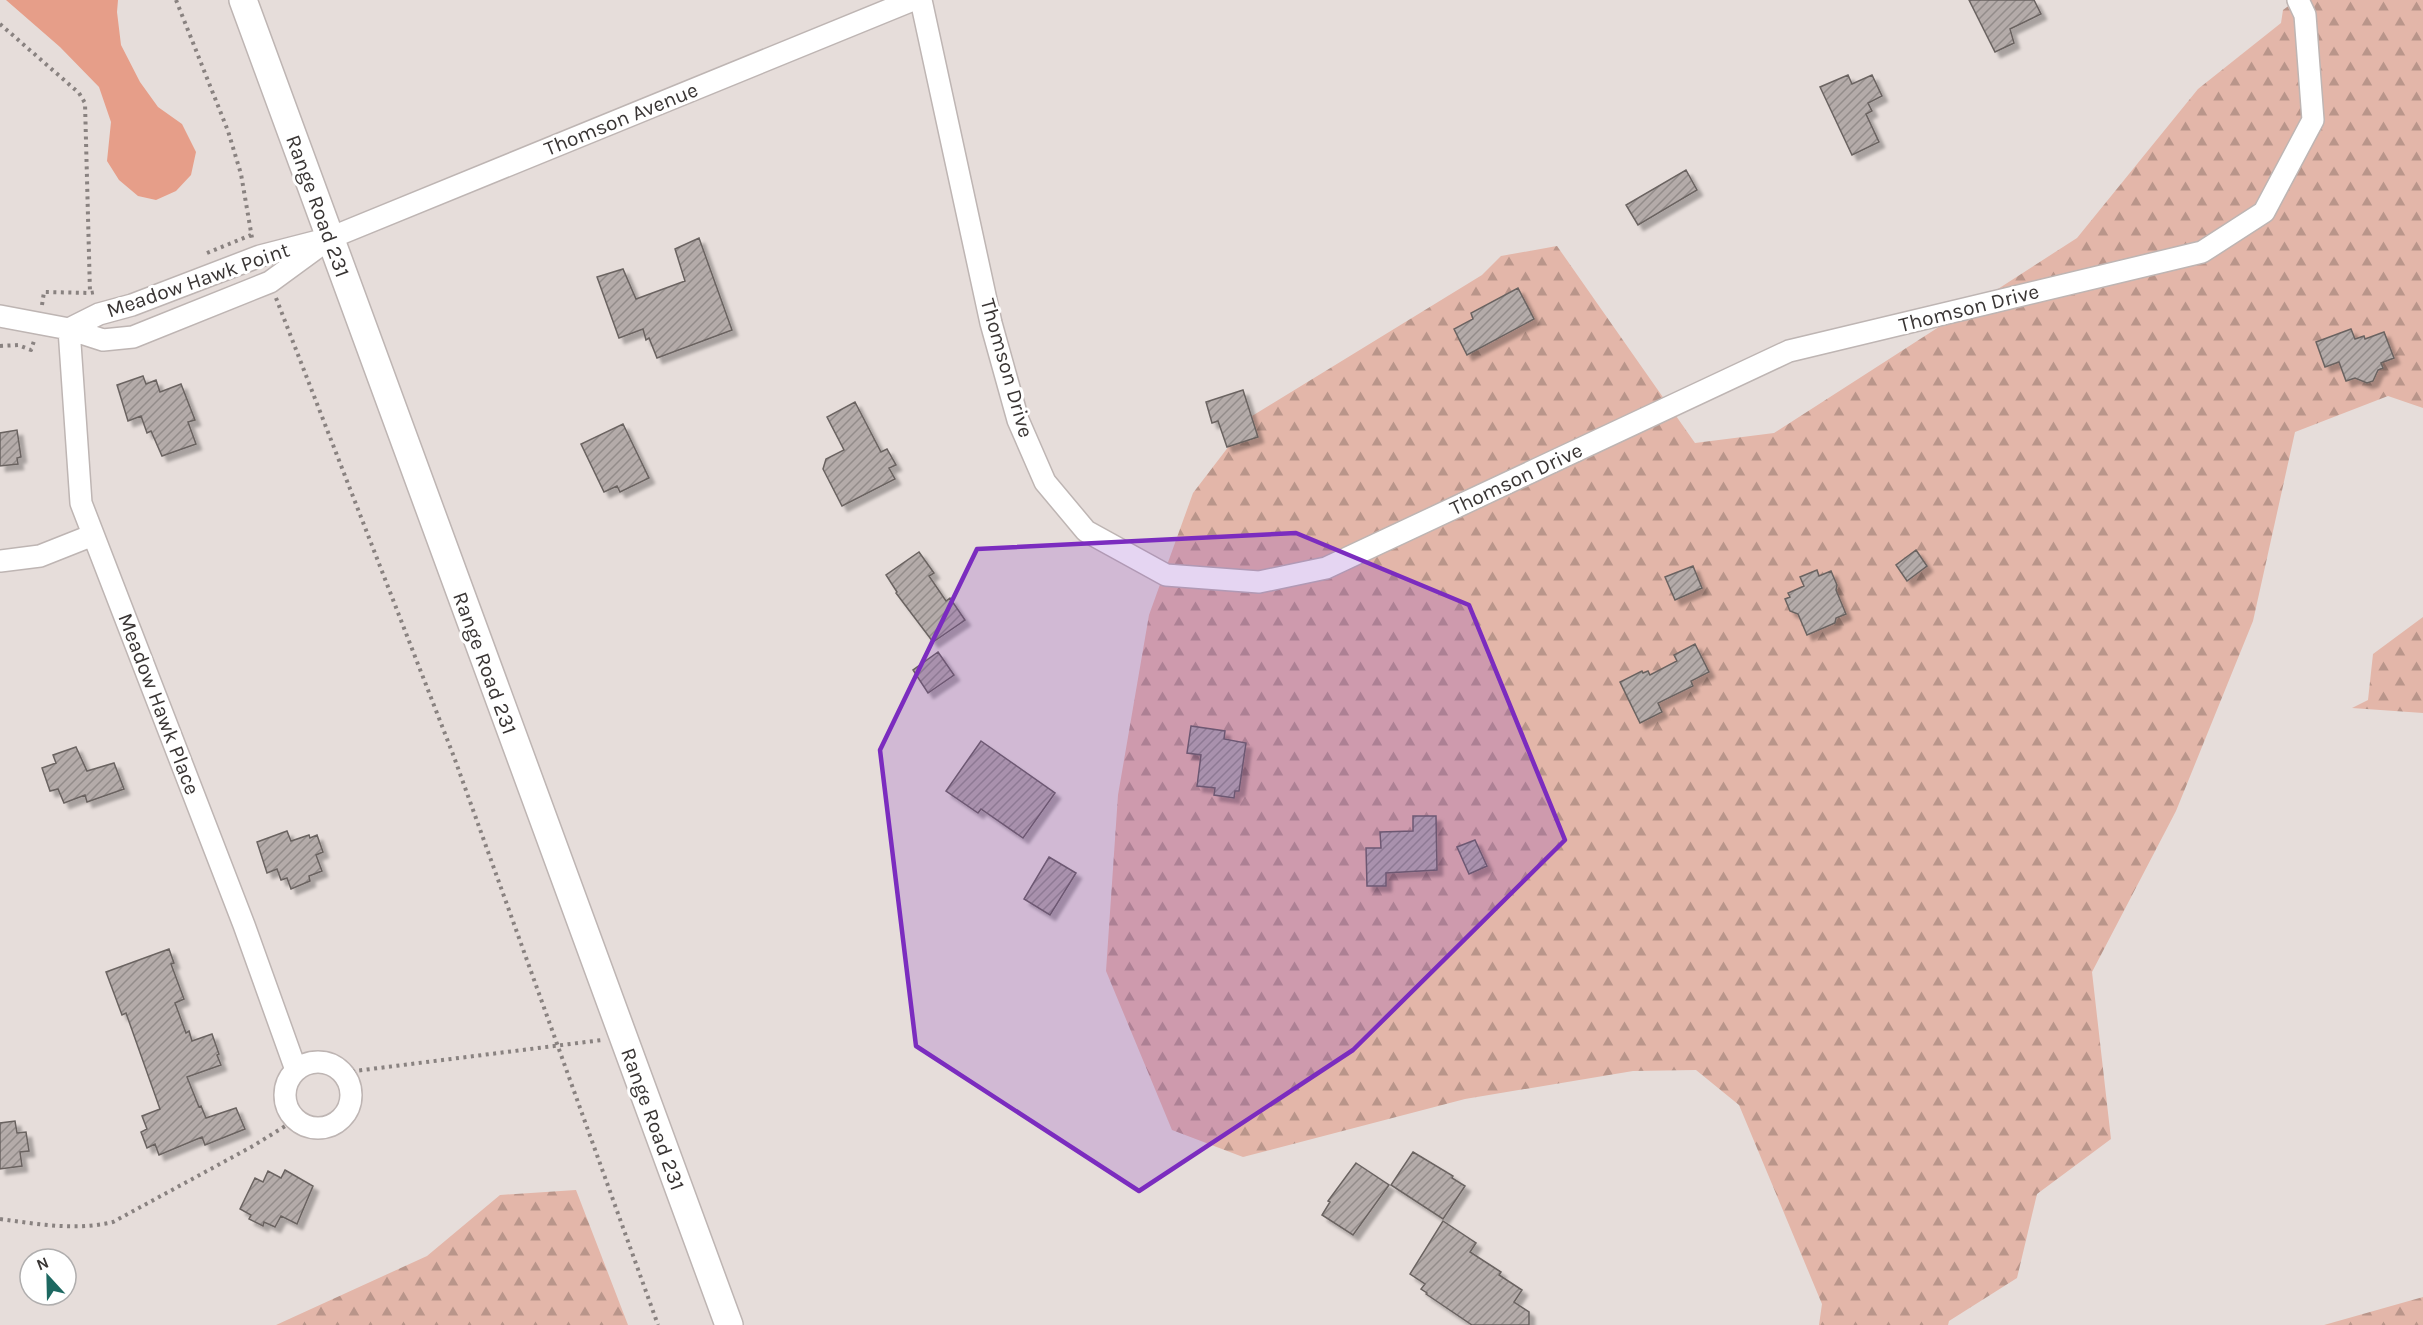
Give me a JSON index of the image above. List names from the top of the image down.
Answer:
{
  "streets": {
    "street": [
      "Thomson Avenue",
      "Range Road 231",
      "Meadow Hawk Point",
      "Thomson Drive",
      "Meadow Hawk Place"
    ]
  },
  "crossings": [
    ["Thomson Avenue", "Range Road 231"],
    ["Thomson Avenue", "Meadow Hawk Point"],
    ["Range Road 231", "Meadow Hawk Point"],
    ["Meadow Hawk Point", "Meadow Hawk Place"]
  ],
  "north": "top"
}
